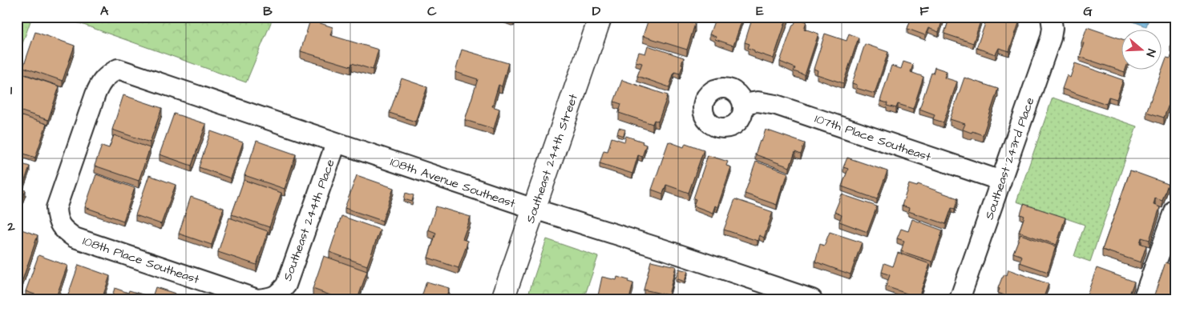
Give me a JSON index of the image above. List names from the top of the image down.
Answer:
{
  "streets": {
    "street": [
      "107th Place Southeast",
      "Southeast 244th Street",
      "Southeast 243rd Place",
      "108th Avenue Southeast",
      "Southeast 244th Place",
      "108th Place Southeast"
    ]
  },
  "crossings": [
    ["107th Place Southeast", "Southeast 243rd Place"],
    ["Southeast 244th Street", "108th Avenue Southeast"],
    ["108th Avenue Southeast", "Southeast 244th Place"],
    ["108th Avenue Southeast", "108th Place Southeast"],
    ["Southeast 244th Place", "108th Place Southeast"]
  ],
  "north": "right",
  "grid": {
    "columns": [
      "A",
      "B",
      "C",
      "D",
      "E",
      "F",
      "G"
    ],
    "rows": ["1", "2"]
  }
}
